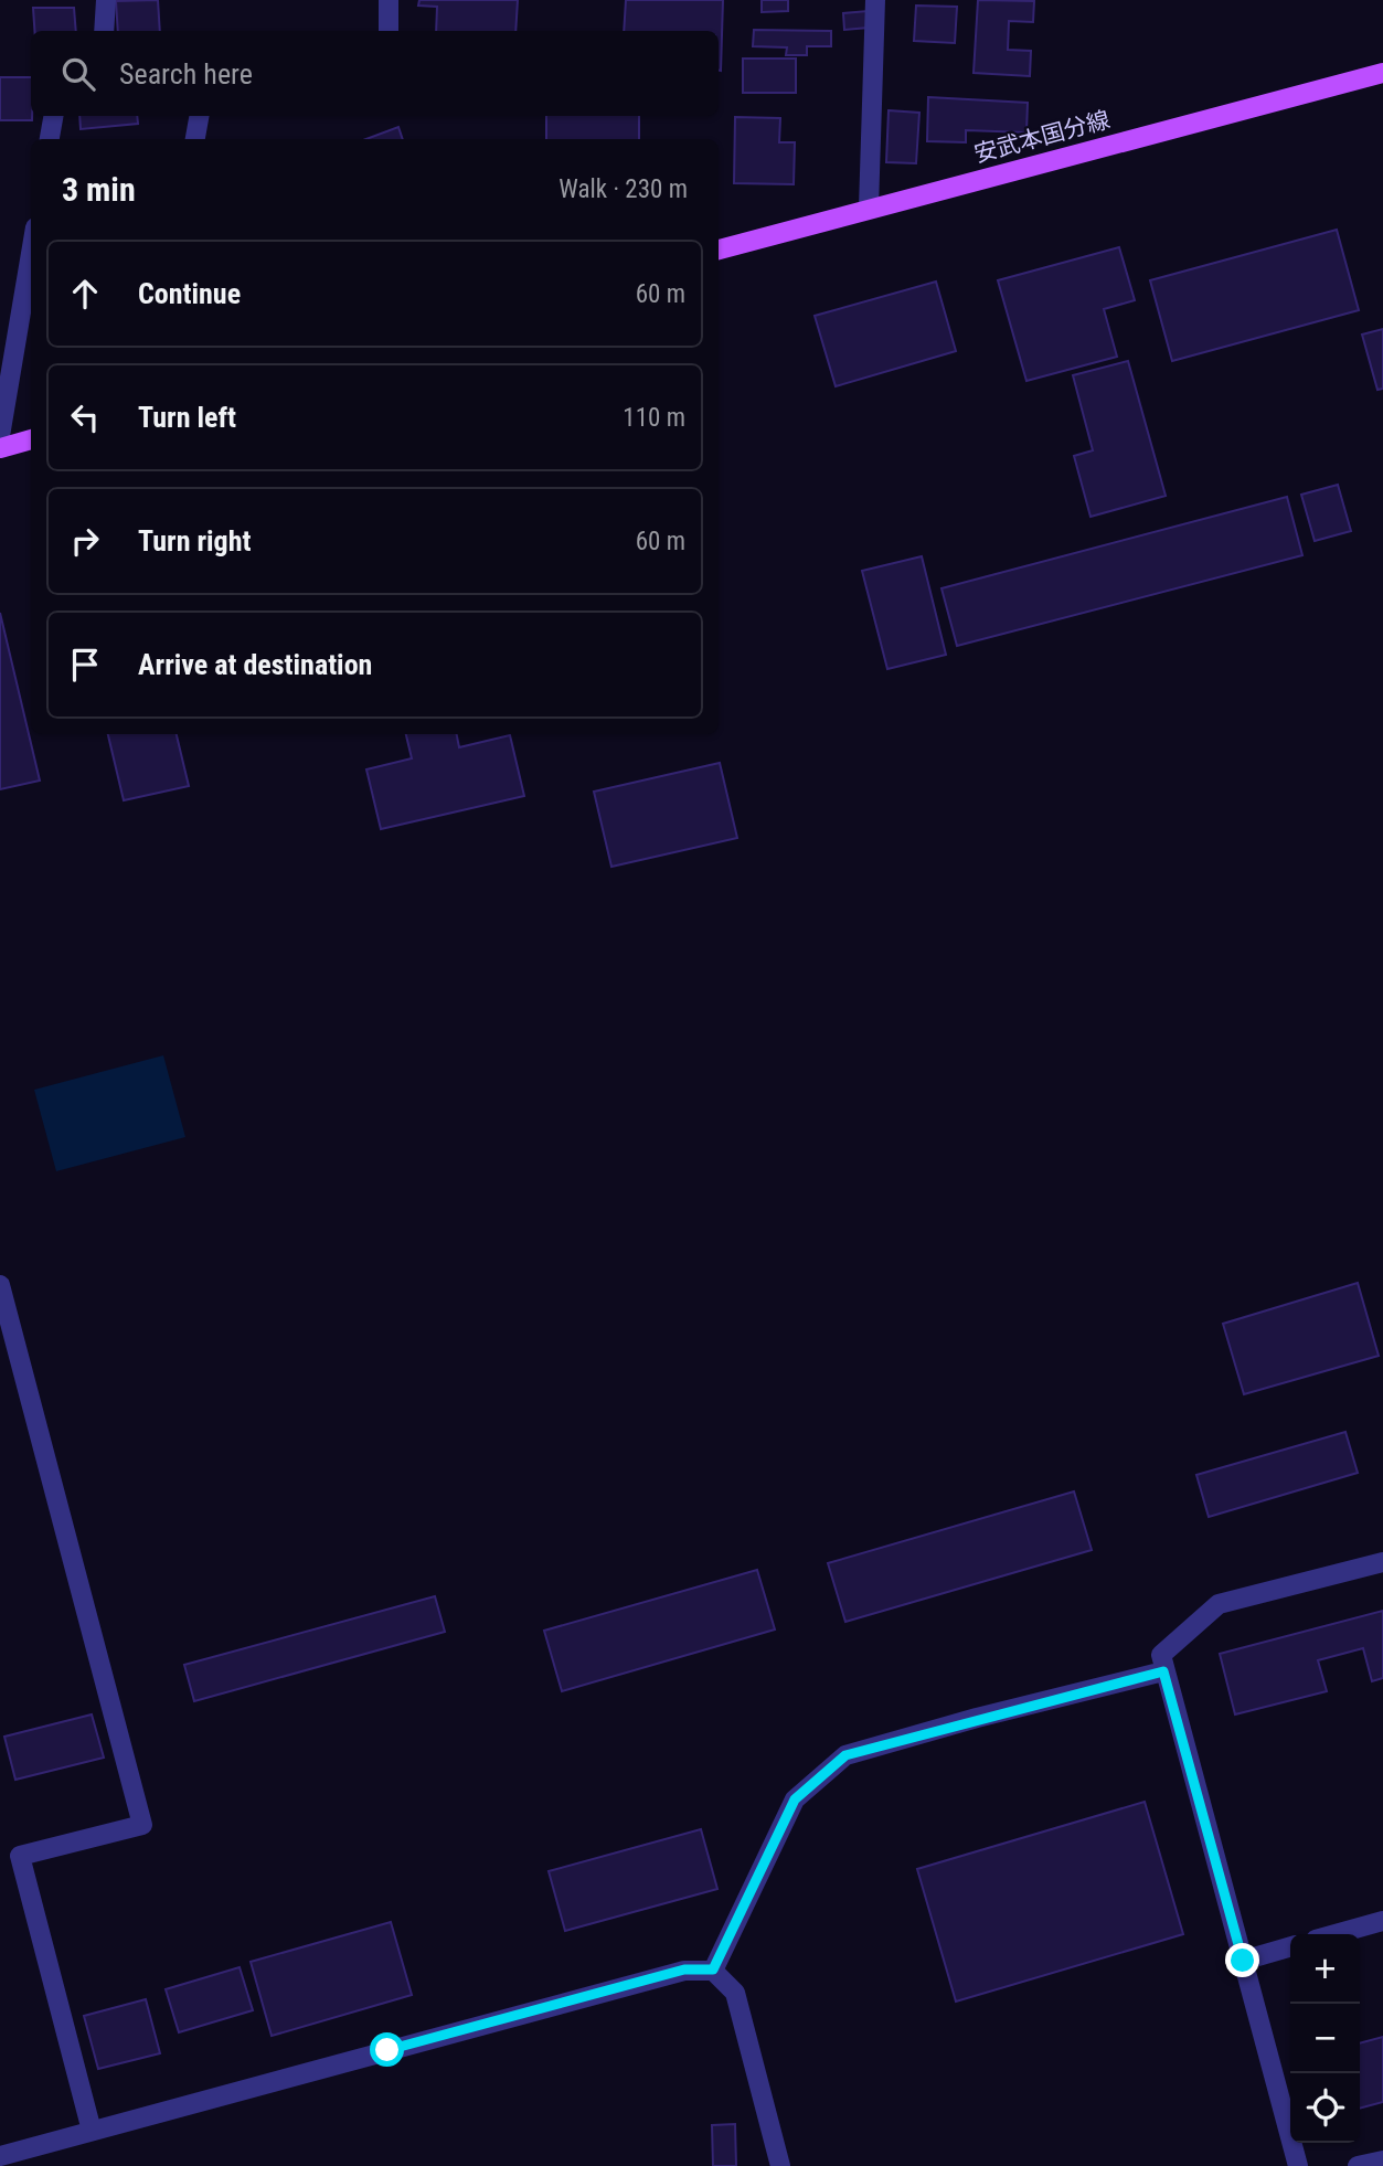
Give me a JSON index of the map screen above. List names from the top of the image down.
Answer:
{
  "streets": {
    "main road": ["安武本国分線"]
  },
  "page": {
    "search": "Search here",
    "heading": ["3 min", "Walk · 230 m"],
    "list": [
      ["Continue", "60 m"],
      ["Turn left", "110 m"],
      ["Turn right", "60 m"],
      "Arrive at destination"
    ],
    "map_buttons": ["+", "−"]
  }
}
